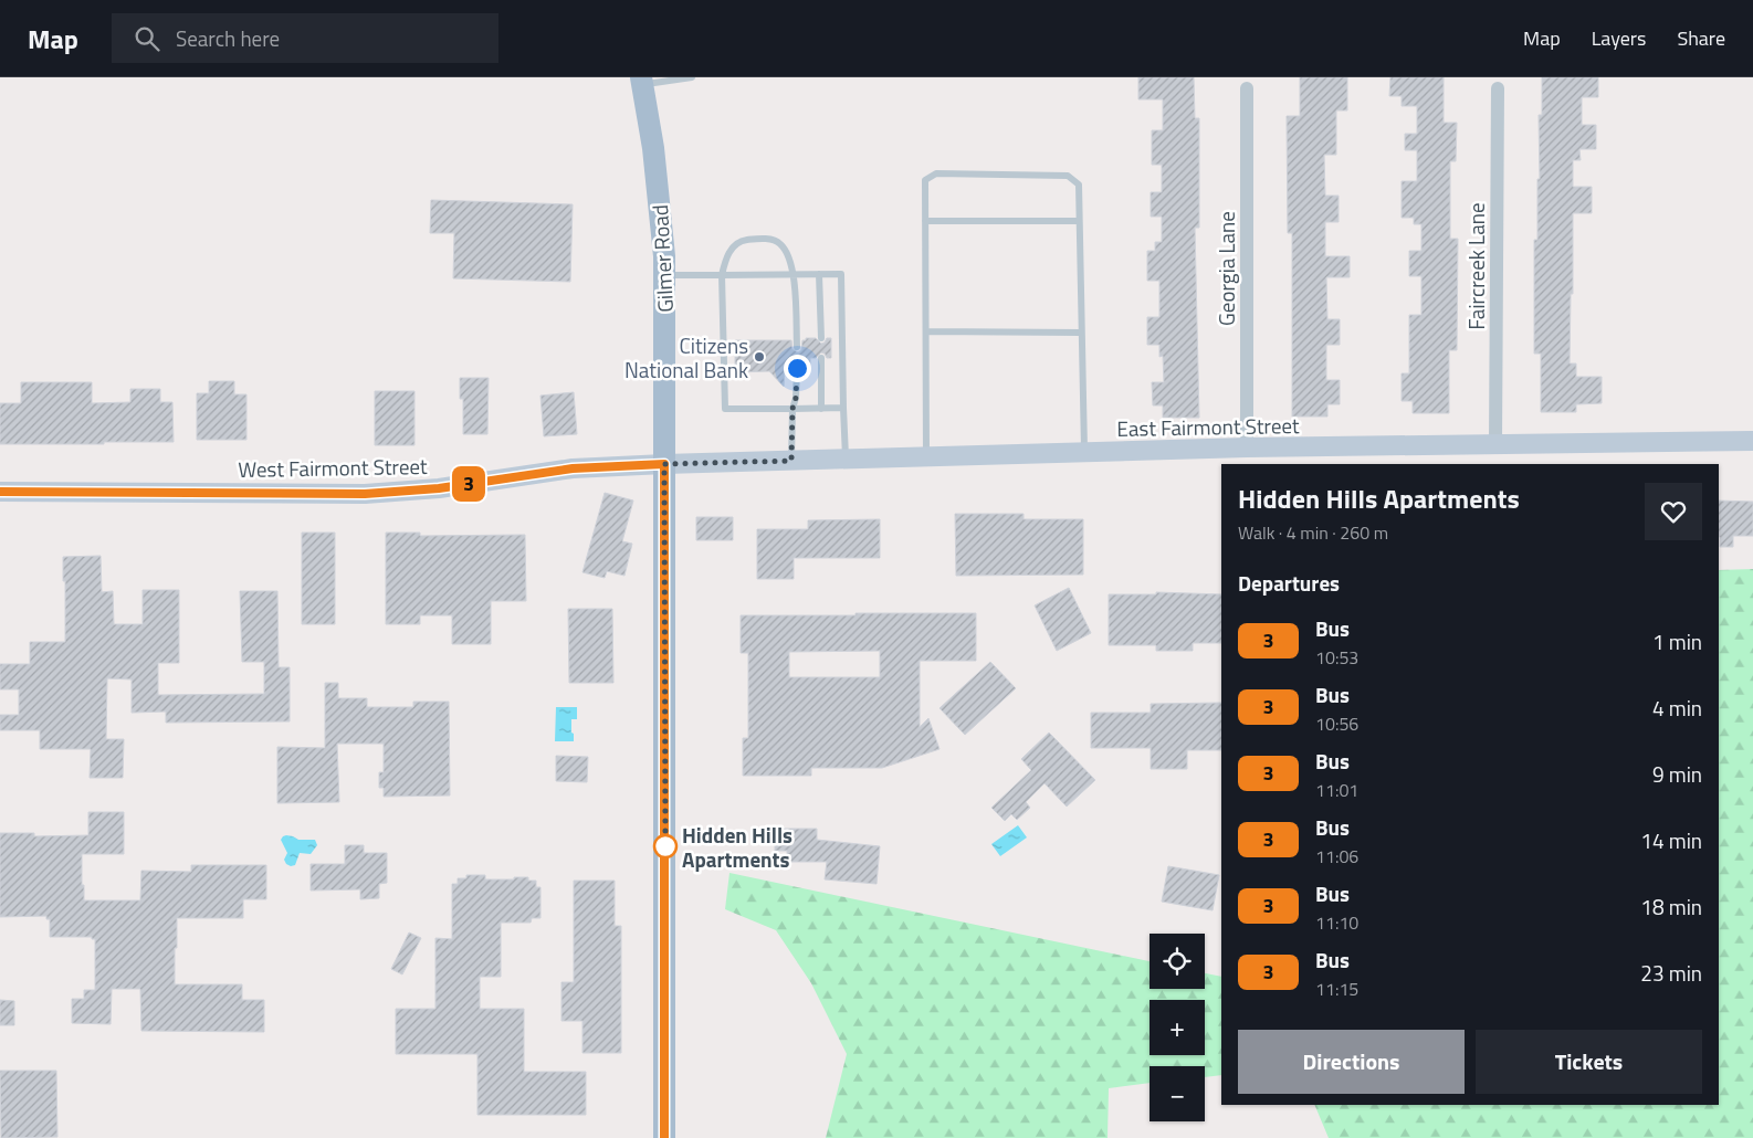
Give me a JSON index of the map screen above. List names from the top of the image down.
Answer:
{
  "streets": {
    "main road": ["Gilmer Road"],
    "street": [
      "Faircreek Lane",
      "Georgia Lane",
      "East Fairmont Street",
      "West Fairmont Street"
    ]
  },
  "crossings": [
    ["Gilmer Road", "East Fairmont Street"],
    ["Gilmer Road", "West Fairmont Street"],
    ["Faircreek Lane", "East Fairmont Street"],
    ["Georgia Lane", "East Fairmont Street"],
    ["East Fairmont Street", "West Fairmont Street"]
  ],
  "places": ["Citizens National Bank", "Hidden Hills Apartments"],
  "lines": ["bus line 3"],
  "page": {
    "header": "Map",
    "search": "Search here",
    "nav": ["Map", "Layers", "Share"],
    "on_map": "3",
    "heading": [
      ["Hidden Hills Apartments", "Walk · 4 min · 260 m"],
      "Departures"
    ],
    "list": [
      {
        "mark": "3",
        "name": "Bus",
        "note": "10:53",
        "value": "1 min"
      },
      {
        "mark": "3",
        "name": "Bus",
        "note": "10:56",
        "value": "4 min"
      },
      {
        "mark": "3",
        "name": "Bus",
        "note": "11:01",
        "value": "9 min"
      },
      {
        "mark": "3",
        "name": "Bus",
        "note": "11:06",
        "value": "14 min"
      },
      {
        "mark": "3",
        "name": "Bus",
        "note": "11:10",
        "value": "18 min"
      },
      {
        "mark": "3",
        "name": "Bus",
        "note": "11:15",
        "value": "23 min"
      }
    ],
    "map_buttons": ["+", "−"],
    "buttons": ["Directions", "Tickets"]
  }
}
